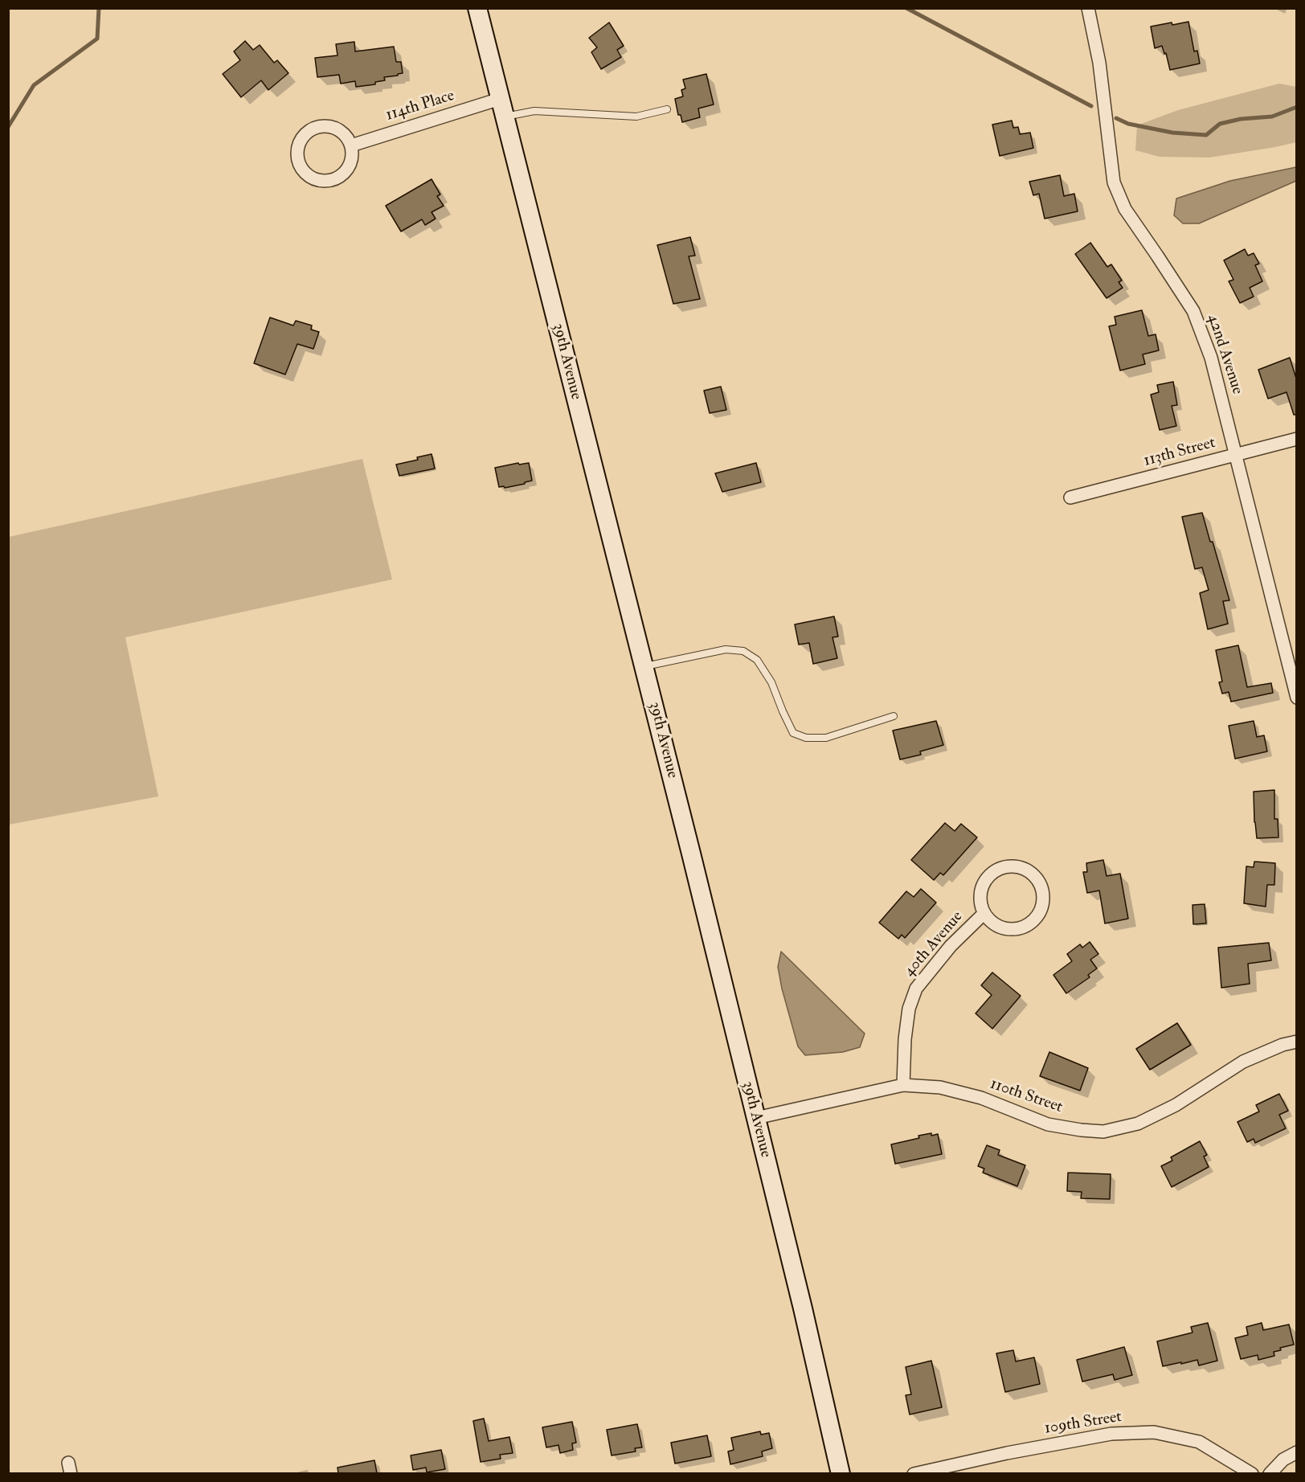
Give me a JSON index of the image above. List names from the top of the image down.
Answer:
{
  "streets": {
    "main road": ["39th Avenue"],
    "street": [
      "114th Place",
      "42nd Avenue",
      "113th Street",
      "40th Avenue",
      "110th Street",
      "109th Street"
    ]
  },
  "crossings": [
    ["114th Place", "39th Avenue"],
    ["42nd Avenue", "113th Street"],
    ["39th Avenue", "110th Street"],
    ["40th Avenue", "110th Street"]
  ]
}
